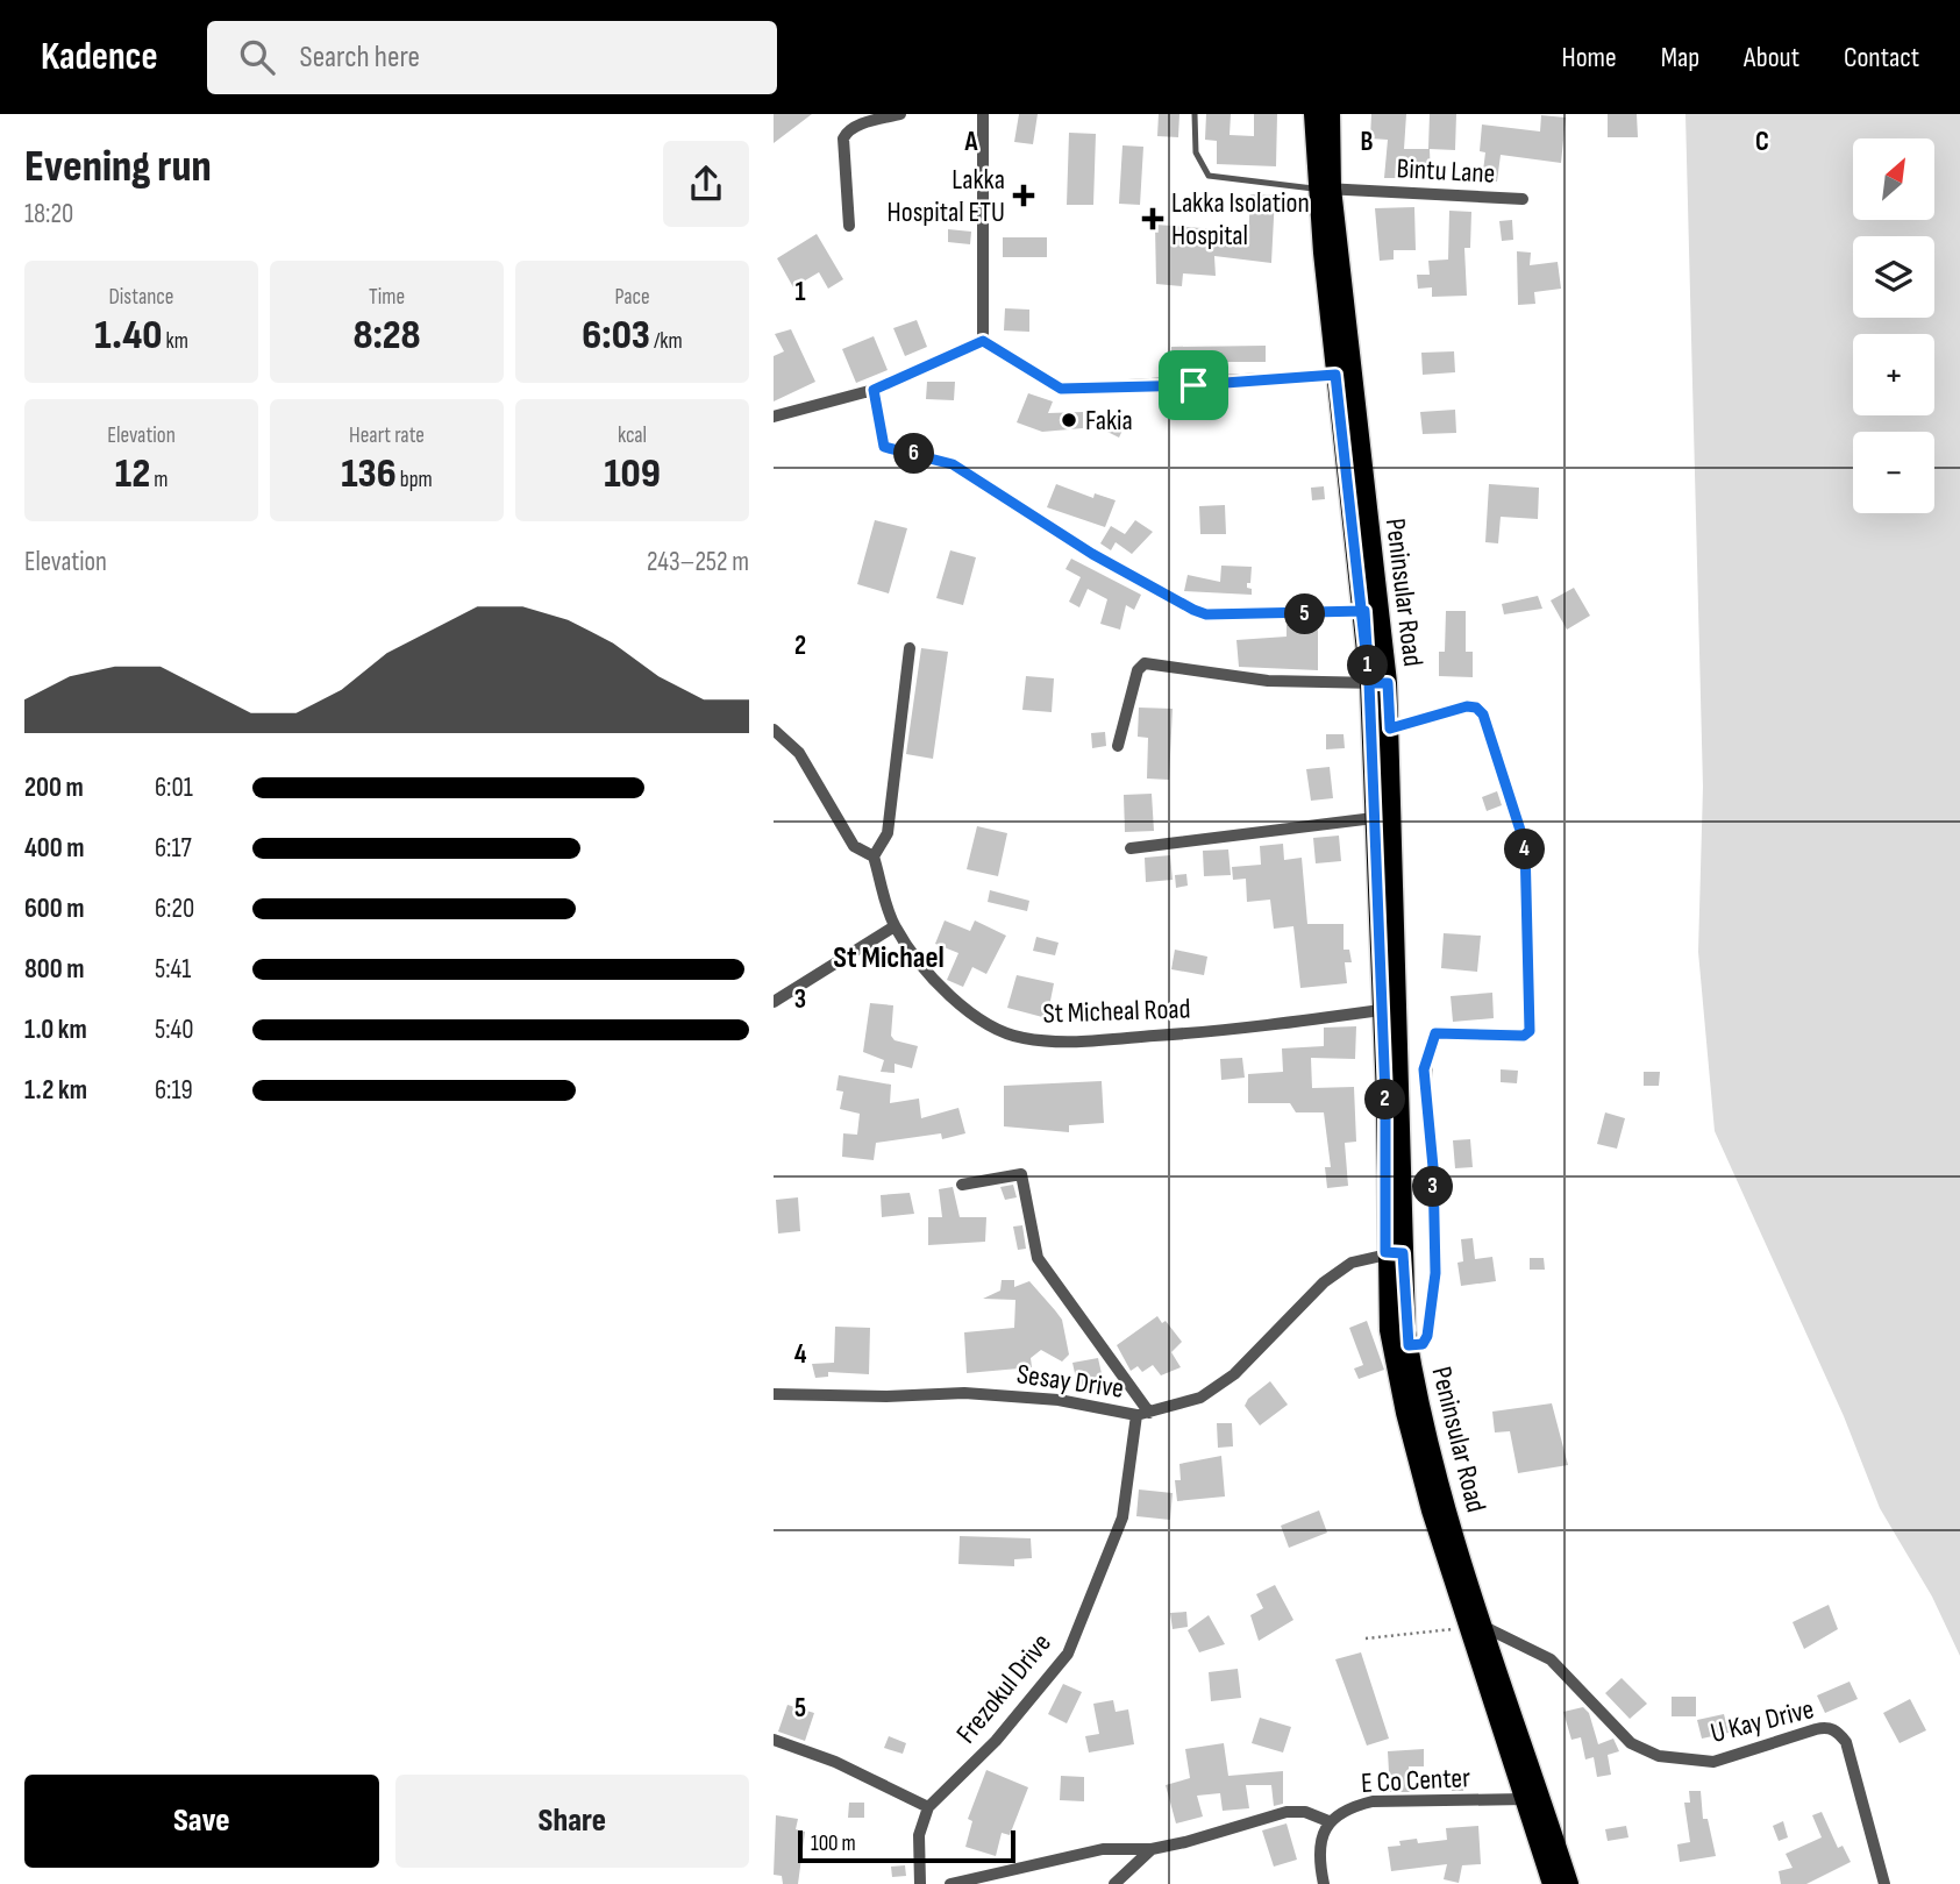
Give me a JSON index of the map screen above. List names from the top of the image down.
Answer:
{
  "streets": {
    "main road": ["Peninsular Road"],
    "street": [
      "Bintu Lane",
      "St Micheal Road",
      "Sesay Drive",
      "Frezokul Drive",
      "U Kay Drive",
      "E Co Center"
    ]
  },
  "crossings": [
    ["Bintu Lane", "Peninsular Road"],
    ["Peninsular Road", "St Micheal Road"],
    ["Peninsular Road", "Sesay Drive"],
    ["Peninsular Road", "U Kay Drive"],
    ["Peninsular Road", "E Co Center"],
    ["Sesay Drive", "Frezokul Drive"]
  ],
  "districts": ["St Michael"],
  "places": {
    "health": ["Lakka Hospital ETU", "Lakka Isolation Hospital"],
    "other": ["Fakia"]
  },
  "scale_bar": "100 m",
  "north": "top right",
  "page": {
    "header": "Kadence",
    "search": "Search here",
    "nav": [
      "Home",
      "Map",
      "About",
      "Contact"
    ],
    "heading": ["Evening run", "18:20"],
    "map_buttons": ["+", "−"],
    "stats": [
      ["Distance", "1.40 km"],
      ["Time", "8:28"],
      ["Pace", "6:03 /km"],
      ["Elevation", "12 m"],
      ["Heart rate", "136 bpm"],
      ["kcal", "109"]
    ],
    "pins": [
      "6",
      "5",
      "1",
      "4",
      "2",
      "3"
    ],
    "chart": ["Elevation", "243–252 m"],
    "list": [
      {
        "name": "200 m",
        "note": "6:01"
      },
      {
        "name": "400 m",
        "note": "6:17"
      },
      {
        "name": "600 m",
        "note": "6:20"
      },
      {
        "name": "800 m",
        "note": "5:41"
      },
      {
        "name": "1.0 km",
        "note": "5:40"
      },
      {
        "name": "1.2 km",
        "note": "6:19"
      }
    ],
    "buttons": ["Save", "Share"],
    "scale": "100 m"
  },
  "grid": {
    "columns": ["A", "B", "C"],
    "rows": [
      "1",
      "2",
      "3",
      "4",
      "5"
    ]
  }
}
